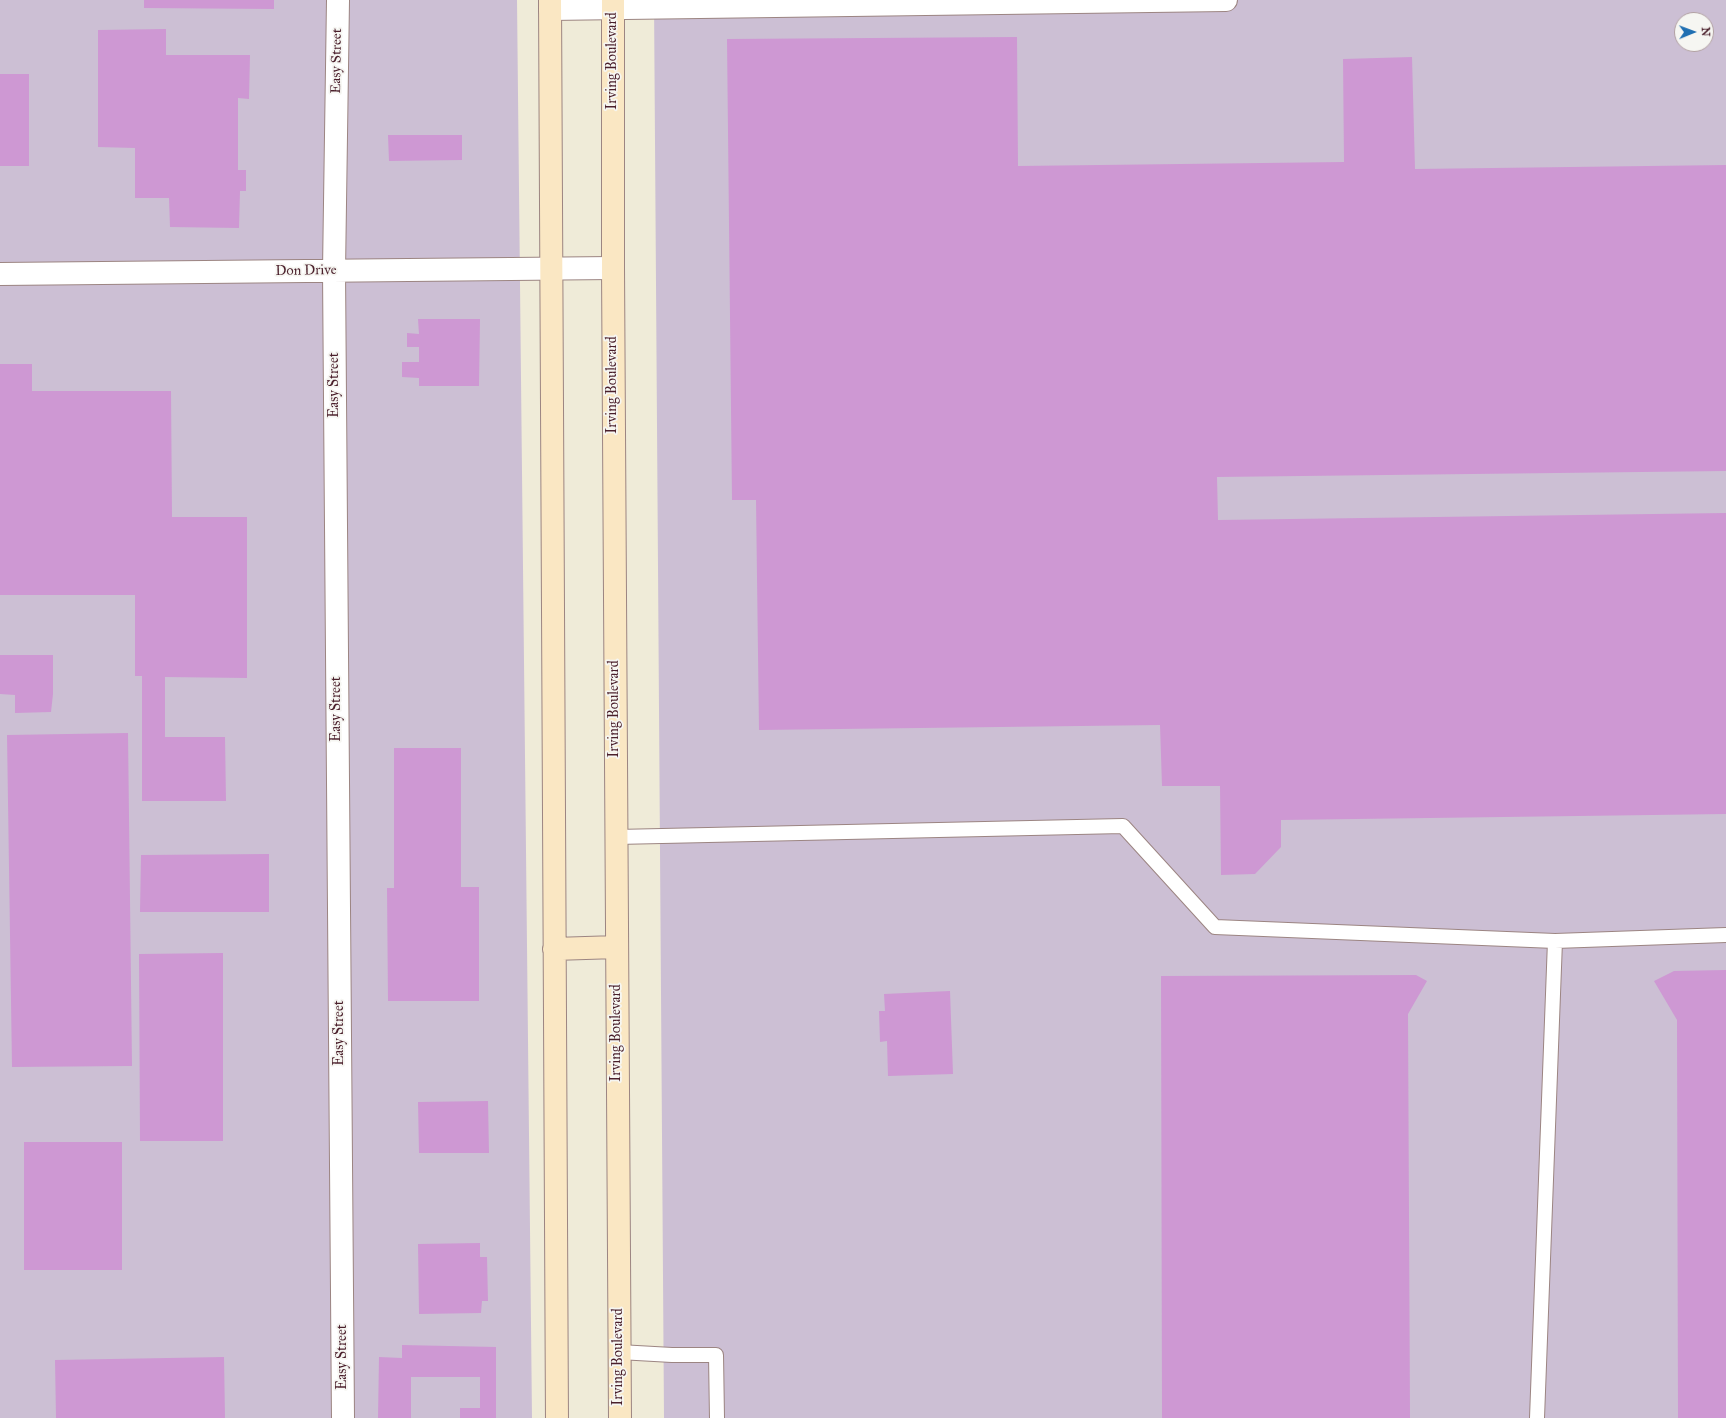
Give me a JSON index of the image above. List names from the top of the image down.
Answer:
{
  "streets": {
    "main road": ["Irving Boulevard"],
    "street": ["Easy Street", "Don Drive"]
  },
  "crossings": [
    ["Easy Street", "Don Drive"],
    ["Irving Boulevard", "Don Drive"]
  ],
  "north": "right"
}
